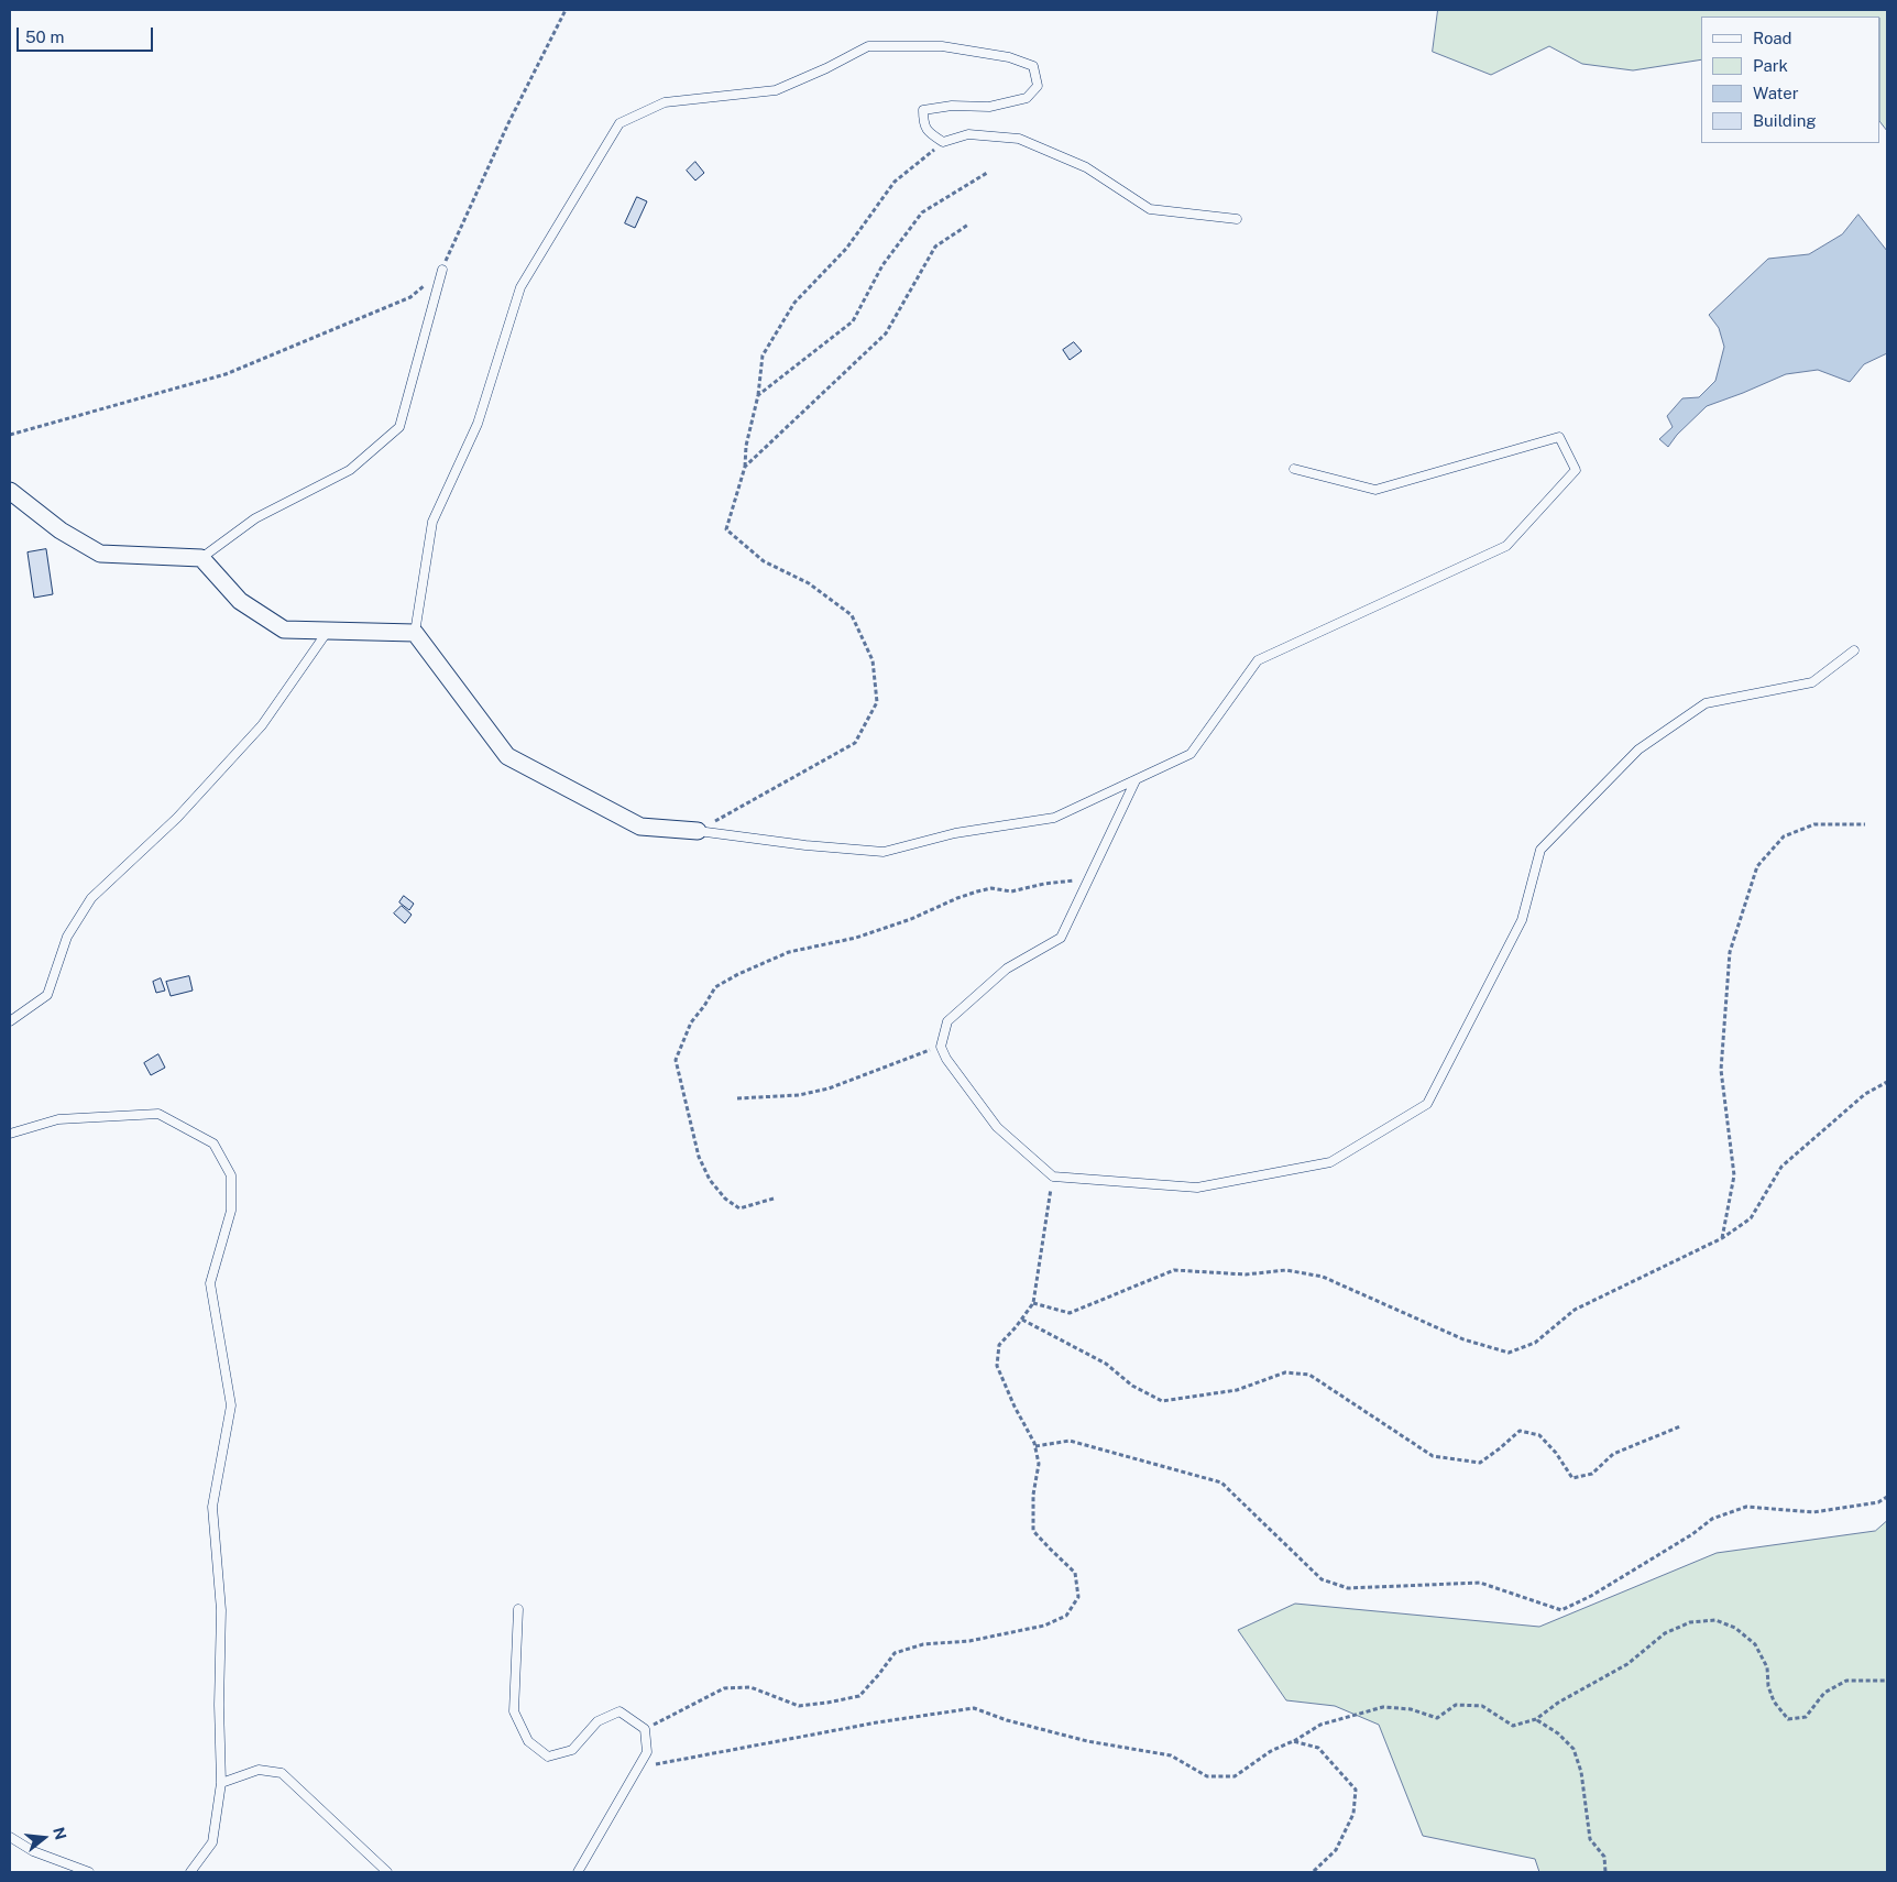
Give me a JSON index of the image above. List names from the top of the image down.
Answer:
{
  "legend": [
    "Road",
    "Park",
    "Water",
    "Building"
  ],
  "scale_bar": "50 m",
  "north": "right"
}
